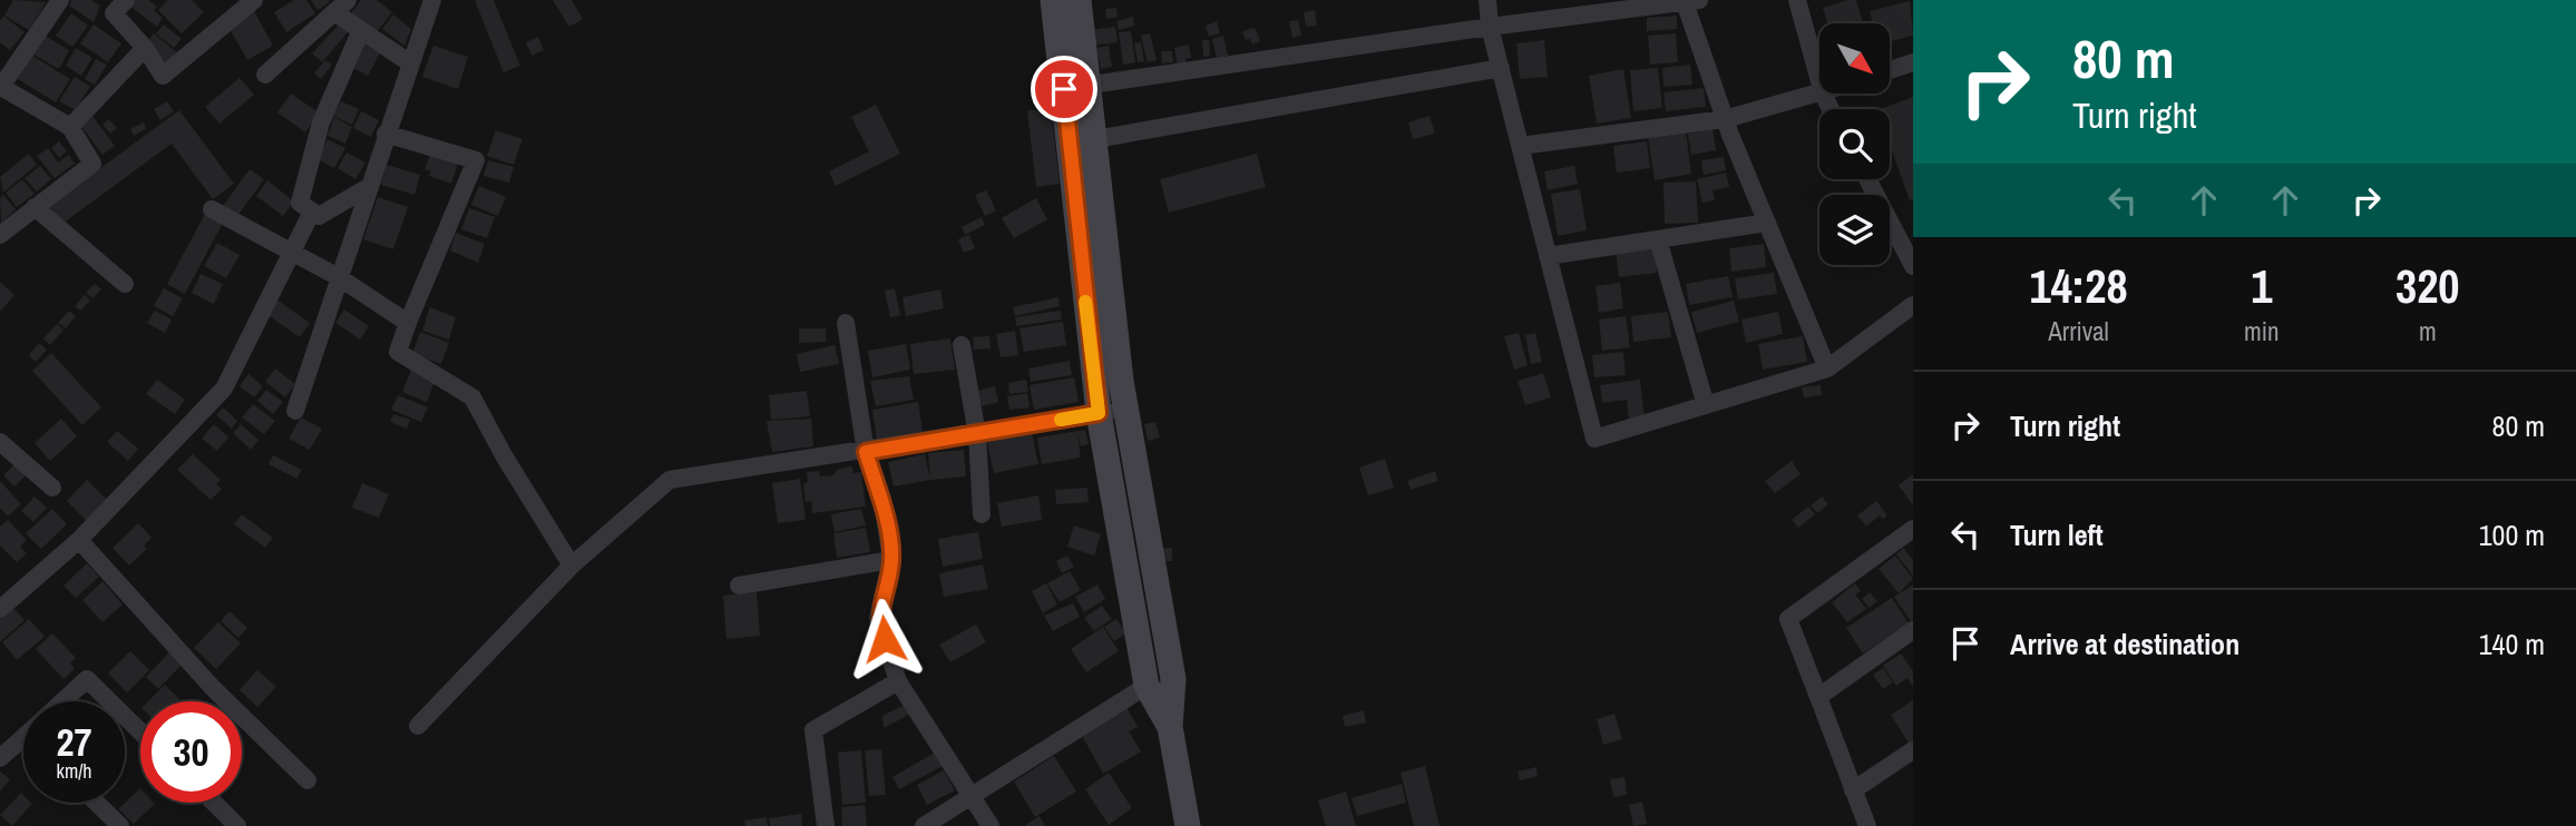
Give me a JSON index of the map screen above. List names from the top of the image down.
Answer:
{
  "north": "bottom right",
  "page": {
    "turn": ["80 m", "Turn right"],
    "eta": [
      "14:28",
      "Arrival",
      "1",
      "min",
      "320",
      "m"
    ],
    "list": [
      {
        "name": "Turn right",
        "value": "80 m"
      },
      {
        "name": "Turn left",
        "value": "100 m"
      },
      {
        "name": "Arrive at destination",
        "value": "140 m"
      }
    ],
    "speed": "27 km/h",
    "limit": "30"
  }
}
